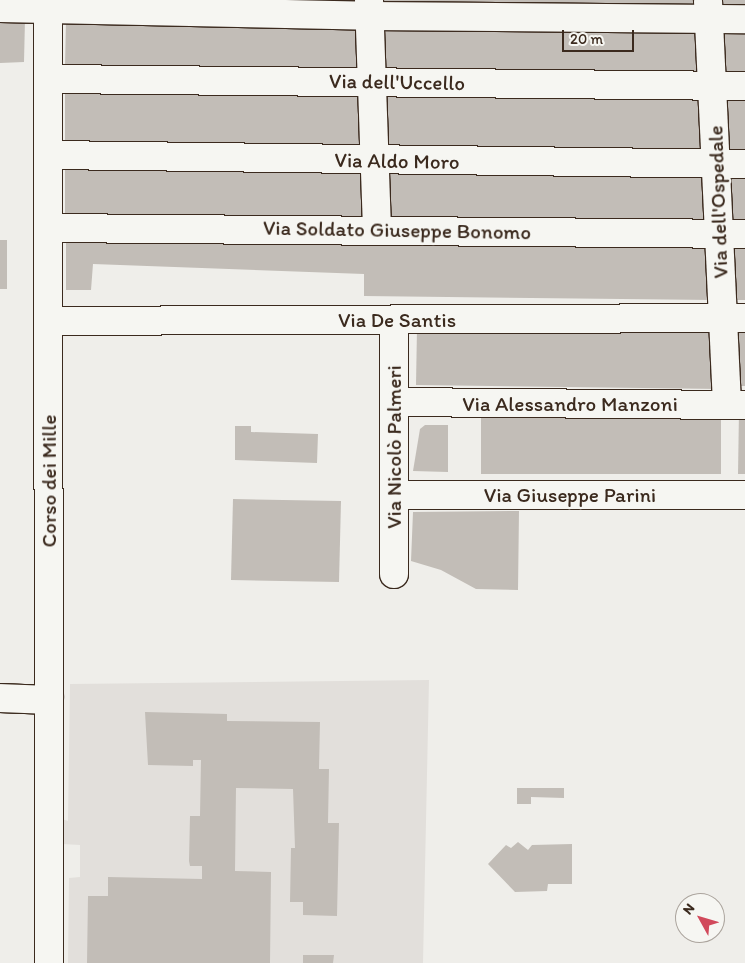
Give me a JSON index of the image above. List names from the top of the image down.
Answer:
{
  "streets": {
    "street": [
      "Via dell'Uccello",
      "Via Aldo Moro",
      "Via dell'Ospedale",
      "Via Soldato Giuseppe Bonomo",
      "Via De Santis",
      "Via Alessandro Manzoni",
      "Via Nicolò Palmeri",
      "Corso dei Mille",
      "Via Giuseppe Parini"
    ]
  },
  "crossings": [
    ["Via dell'Uccello", "Via dell'Ospedale"],
    ["Via dell'Uccello", "Corso dei Mille"],
    ["Via Aldo Moro", "Via dell'Ospedale"],
    ["Via Aldo Moro", "Corso dei Mille"],
    ["Via dell'Ospedale", "Via Soldato Giuseppe Bonomo"],
    ["Via dell'Ospedale", "Via De Santis"],
    ["Via dell'Ospedale", "Via Alessandro Manzoni"],
    ["Via Soldato Giuseppe Bonomo", "Corso dei Mille"],
    ["Via De Santis", "Via Nicolò Palmeri"],
    ["Via De Santis", "Corso dei Mille"],
    ["Via Alessandro Manzoni", "Via Nicolò Palmeri"],
    ["Via Nicolò Palmeri", "Via Giuseppe Parini"]
  ],
  "scale_bar": "20 m",
  "north": "top left"
}
